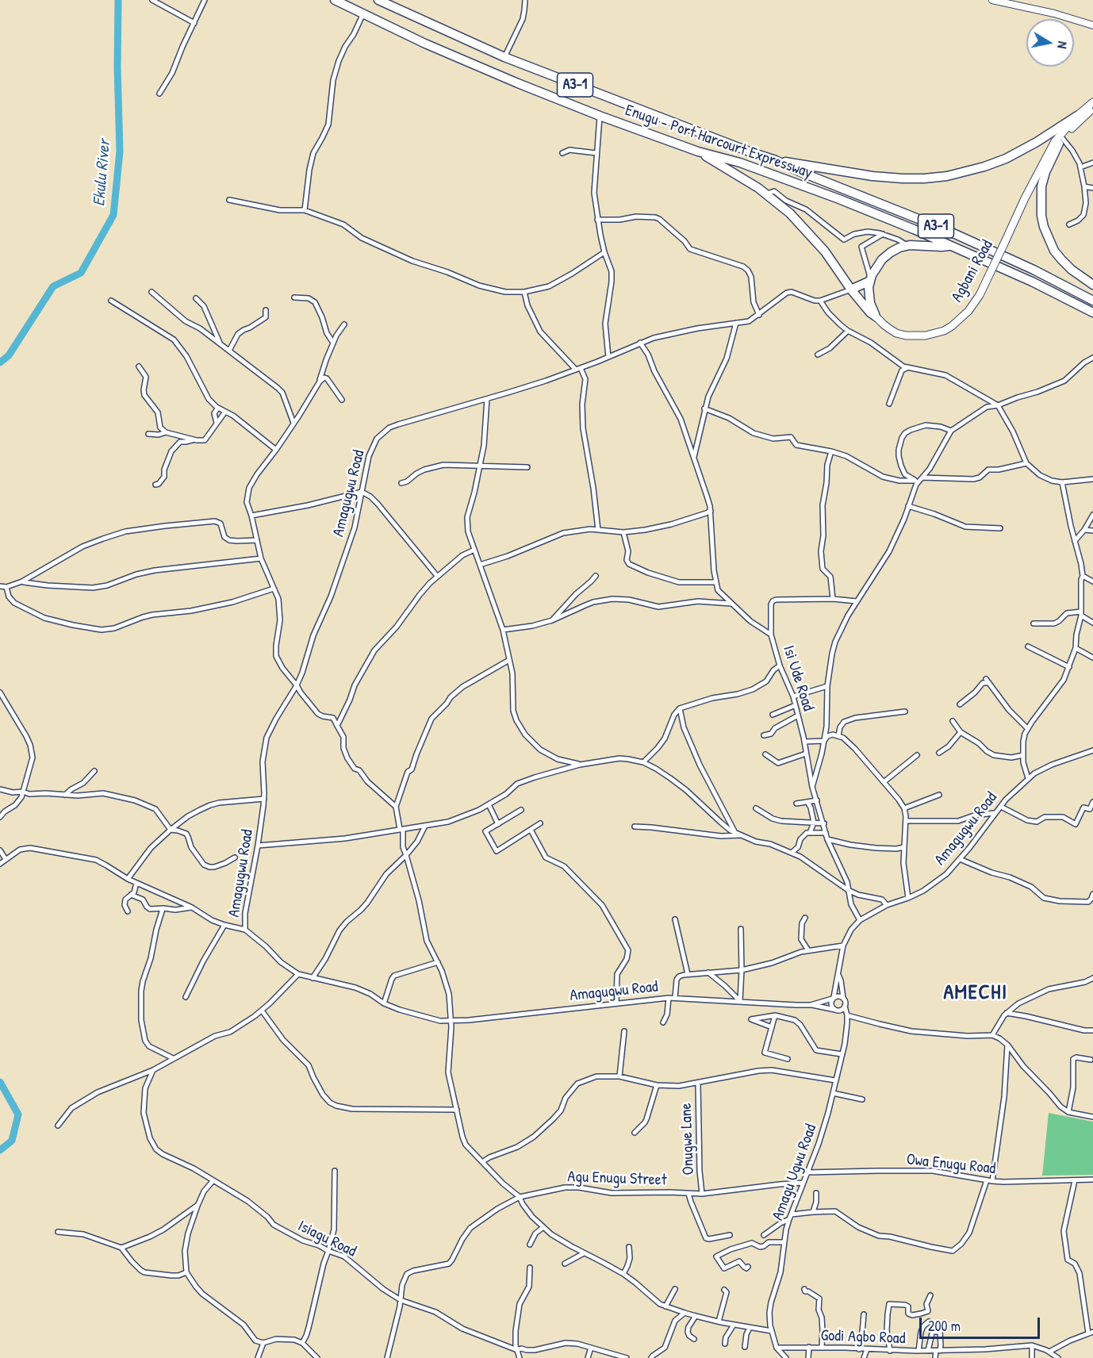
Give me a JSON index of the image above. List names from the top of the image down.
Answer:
{
  "streets": {
    "highway": ["A3-1", "Enugu - Port Harcourt Expressway"],
    "main road": ["Agbani Road"],
    "street": [
      "Amagugwu Road",
      "Isi Ude Road",
      "Onugwe Lane",
      "Owa Enugu Road",
      "Amagu Ugwu Road",
      "Agu Enugu Street",
      "Isiagu Road",
      "Godi Agbo Road"
    ]
  },
  "crossings": [
    ["Amagugwu Road", "Isi Ude Road"],
    ["Onugwe Lane", "Agu Enugu Street"],
    ["Owa Enugu Road", "Amagu Ugwu Road"],
    ["Amagu Ugwu Road", "Agu Enugu Street"],
    ["Amagu Ugwu Road", "Godi Agbo Road"],
    ["Agu Enugu Street", "Isiagu Road"]
  ],
  "districts": ["AMECHI"],
  "water": ["Ekulu River"],
  "scale_bar": "200 m",
  "north": "right"
}
